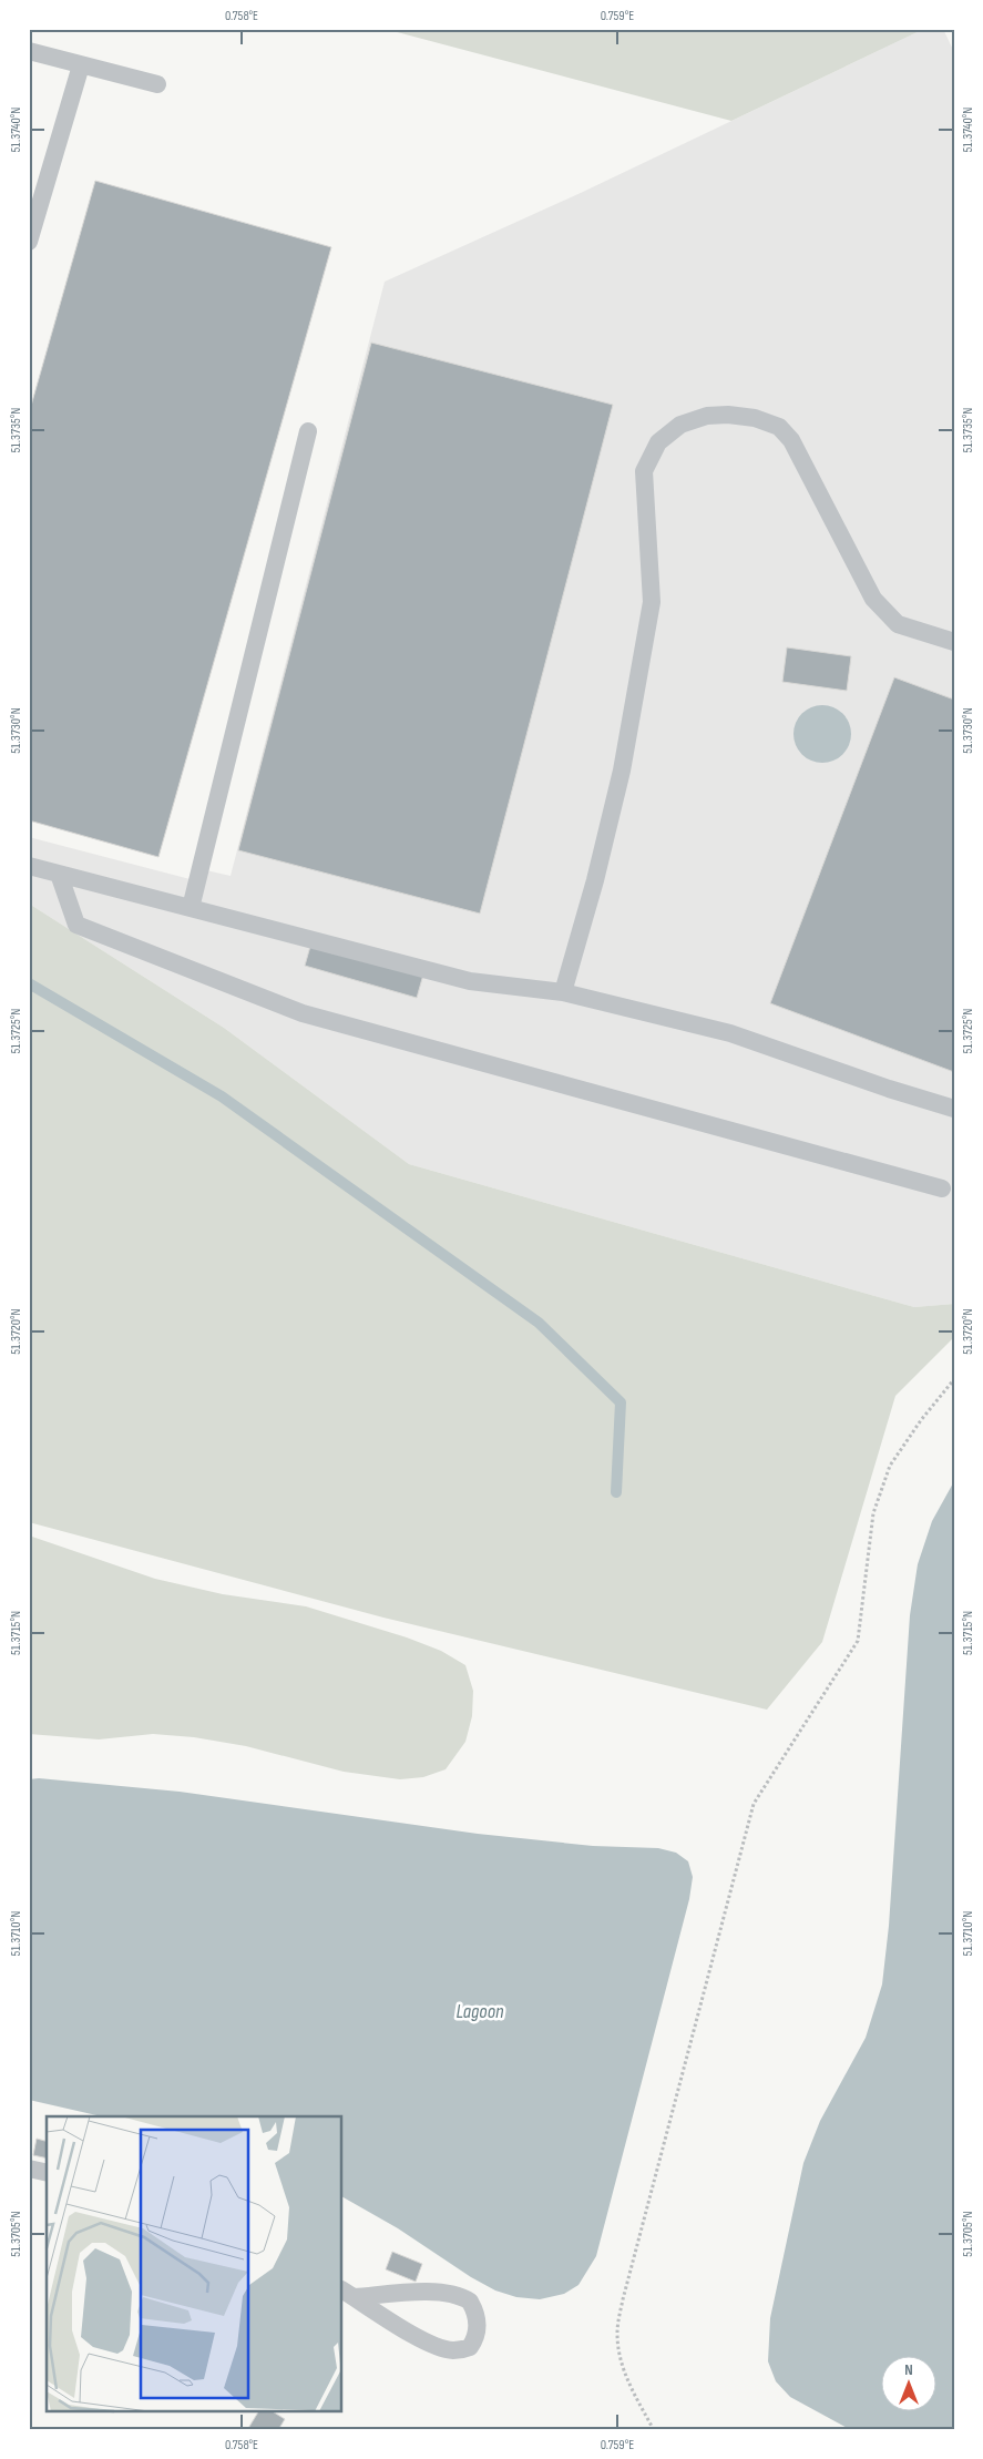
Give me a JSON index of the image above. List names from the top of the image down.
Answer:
{
  "water": ["Lagoon"],
  "north": "top",
  "coordinates": [
    "0.758°E",
    "0.759°E",
    "51.3740°N",
    "51.3735°N",
    "51.3730°N",
    "51.3725°N",
    "51.3720°N",
    "51.3715°N",
    "51.3710°N",
    "51.3705°N"
  ]
}
